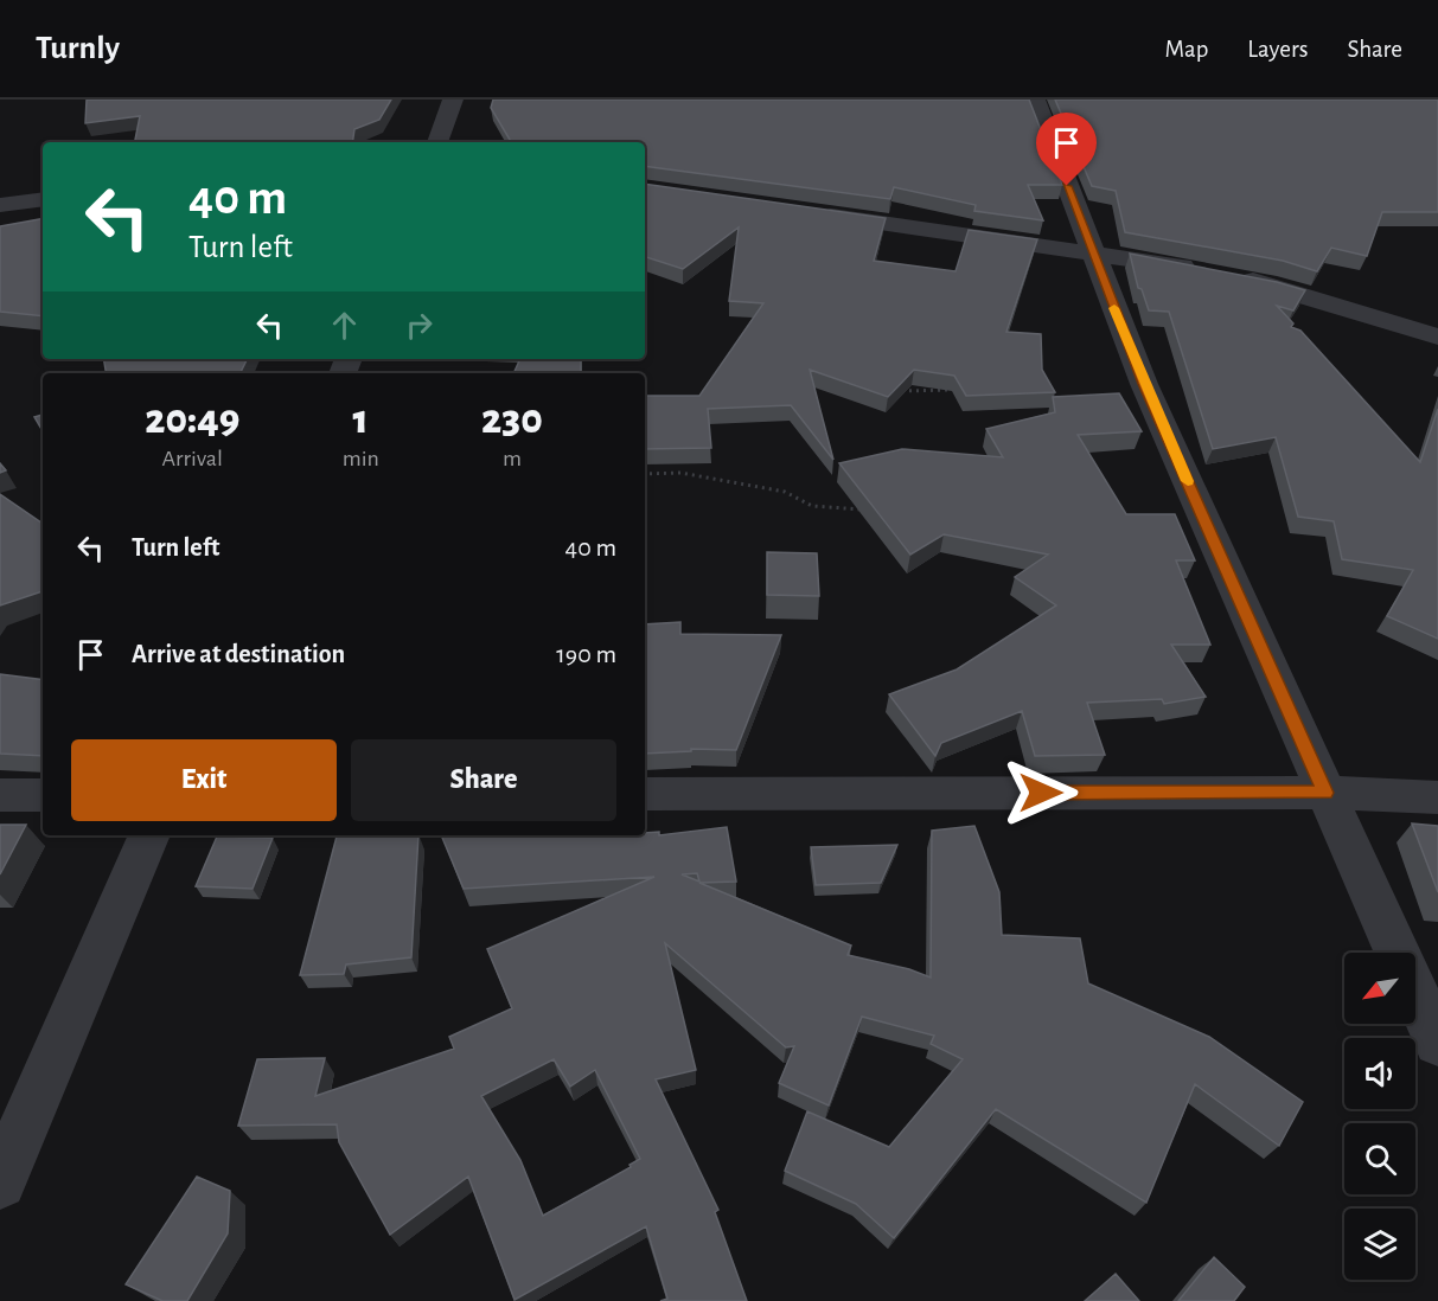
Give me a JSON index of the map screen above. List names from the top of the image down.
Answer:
{
  "north": "bottom left",
  "page": {
    "header": "Turnly",
    "nav": ["Map", "Layers", "Share"],
    "turn": ["40 m", "Turn left"],
    "eta": [
      "20:49",
      "Arrival",
      "1",
      "min",
      "230",
      "m"
    ],
    "list": [
      {
        "name": "Turn left",
        "value": "40 m"
      },
      {
        "name": "Arrive at destination",
        "value": "190 m"
      }
    ],
    "buttons": ["Exit", "Share"]
  }
}
